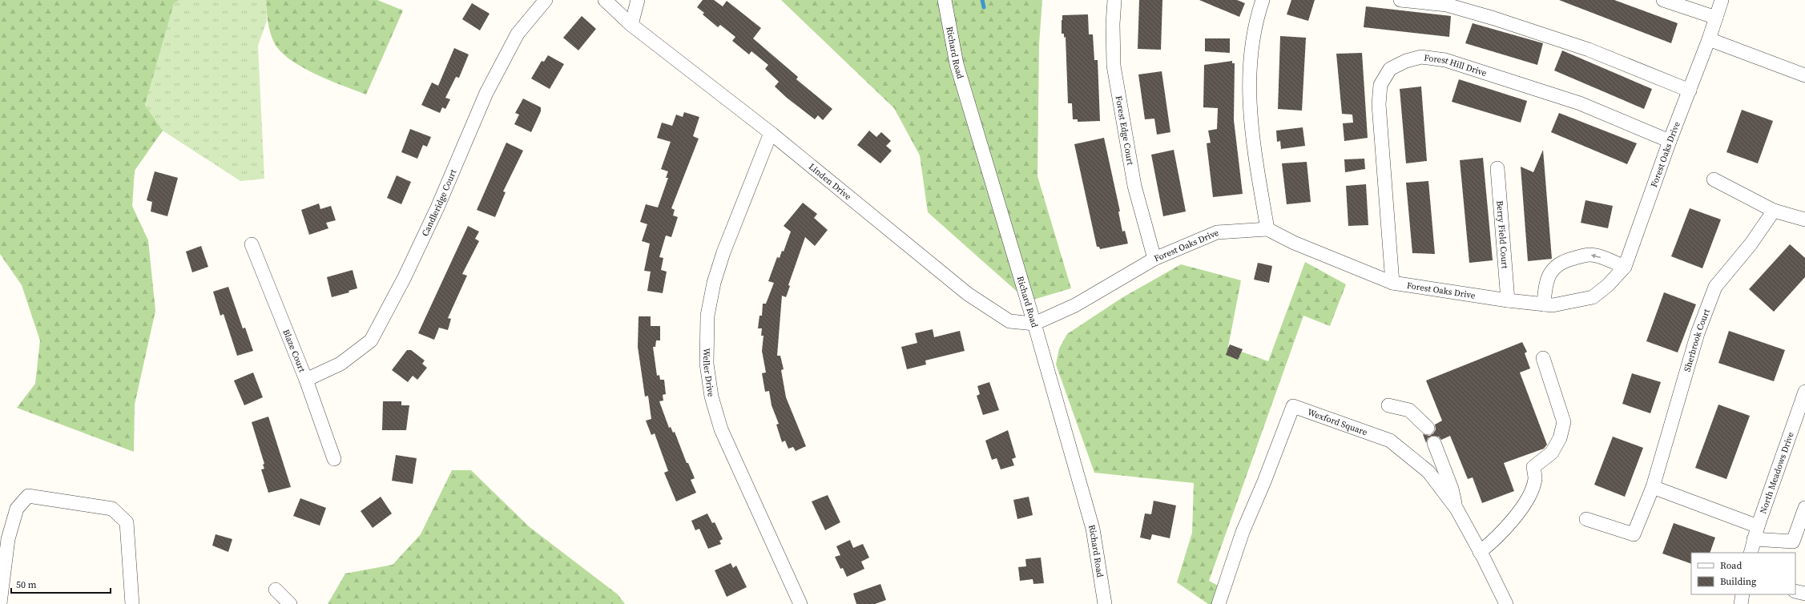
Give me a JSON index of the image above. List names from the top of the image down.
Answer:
{
  "streets": {
    "street": [
      "Richard Road",
      "Forest Hill Drive",
      "Forest Edge Court",
      "Forest Oaks Drive",
      "Linden Drive",
      "Candleridge Court",
      "Berry Field Court",
      "Sherbrook Court",
      "Blaze Court",
      "Weller Drive",
      "Wexford Square",
      "North Meadows Drive"
    ]
  },
  "crossings": [
    ["Richard Road", "Forest Oaks Drive"],
    ["Richard Road", "Linden Drive"],
    ["Forest Hill Drive", "Forest Oaks Drive"],
    ["Forest Edge Court", "Forest Oaks Drive"],
    ["Forest Oaks Drive", "Linden Drive"],
    ["Forest Oaks Drive", "Berry Field Court"],
    ["Linden Drive", "Weller Drive"],
    ["Candleridge Court", "Blaze Court"]
  ],
  "legend": ["Road", "Building"],
  "scale_bar": "50 m"
}
